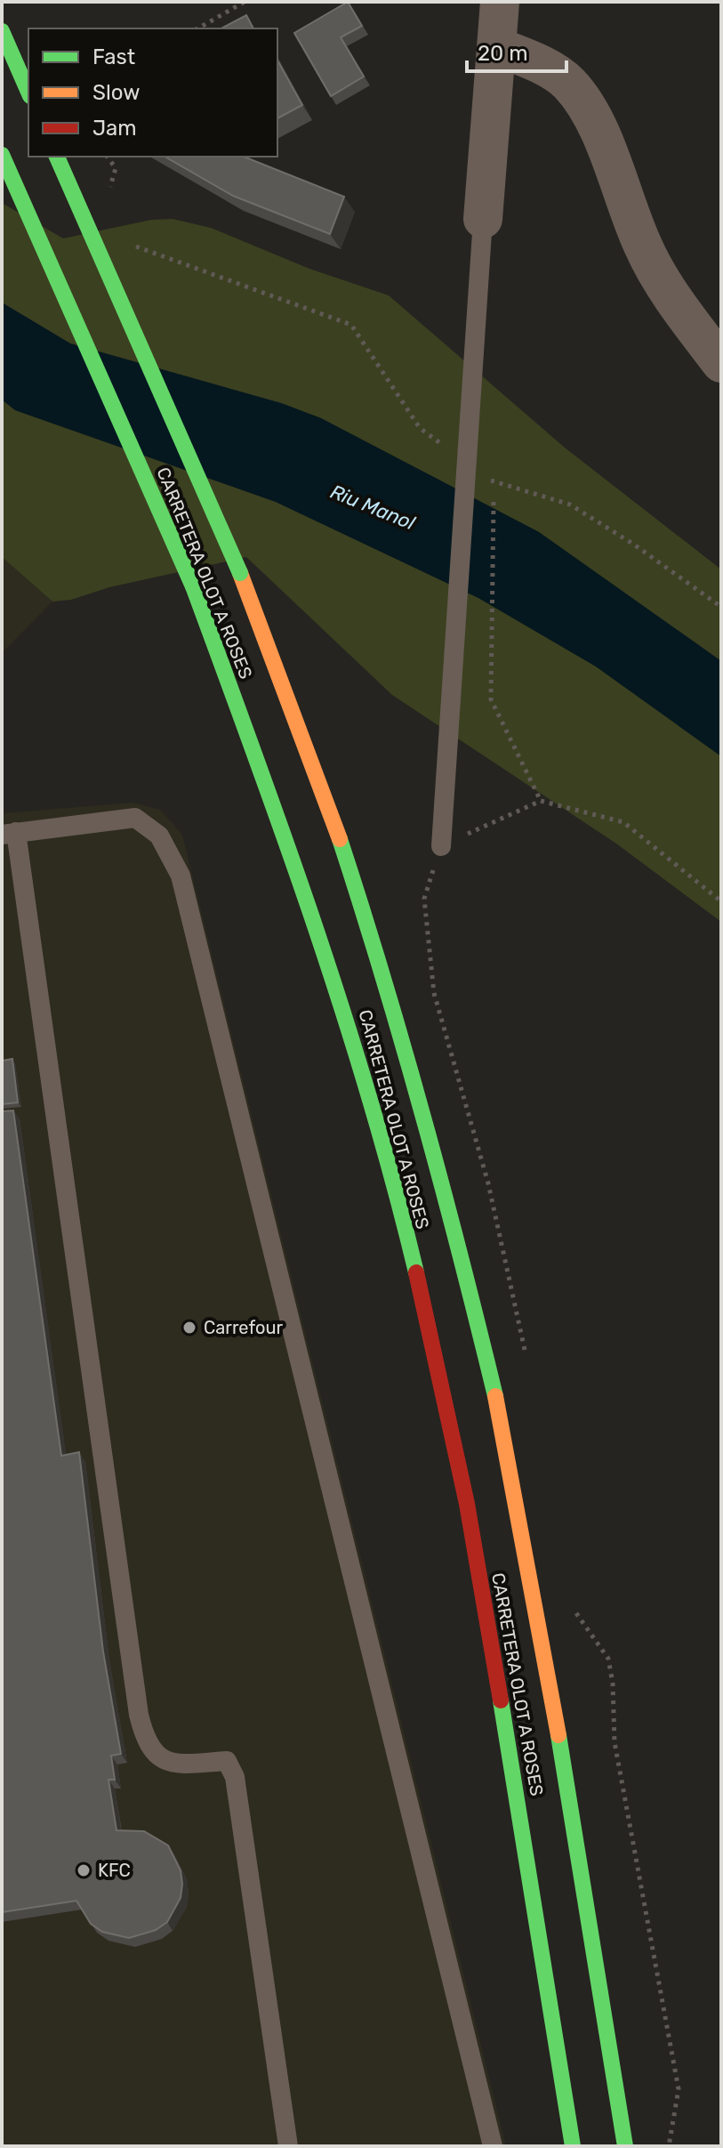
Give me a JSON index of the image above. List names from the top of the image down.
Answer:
{
  "streets": {
    "highway": ["CARRETERA OLOT A ROSES"]
  },
  "water": ["Riu Manol"],
  "places": ["Carrefour", "KFC"],
  "legend": ["Fast", "Slow", "Jam"],
  "scale_bar": "20 m"
}
